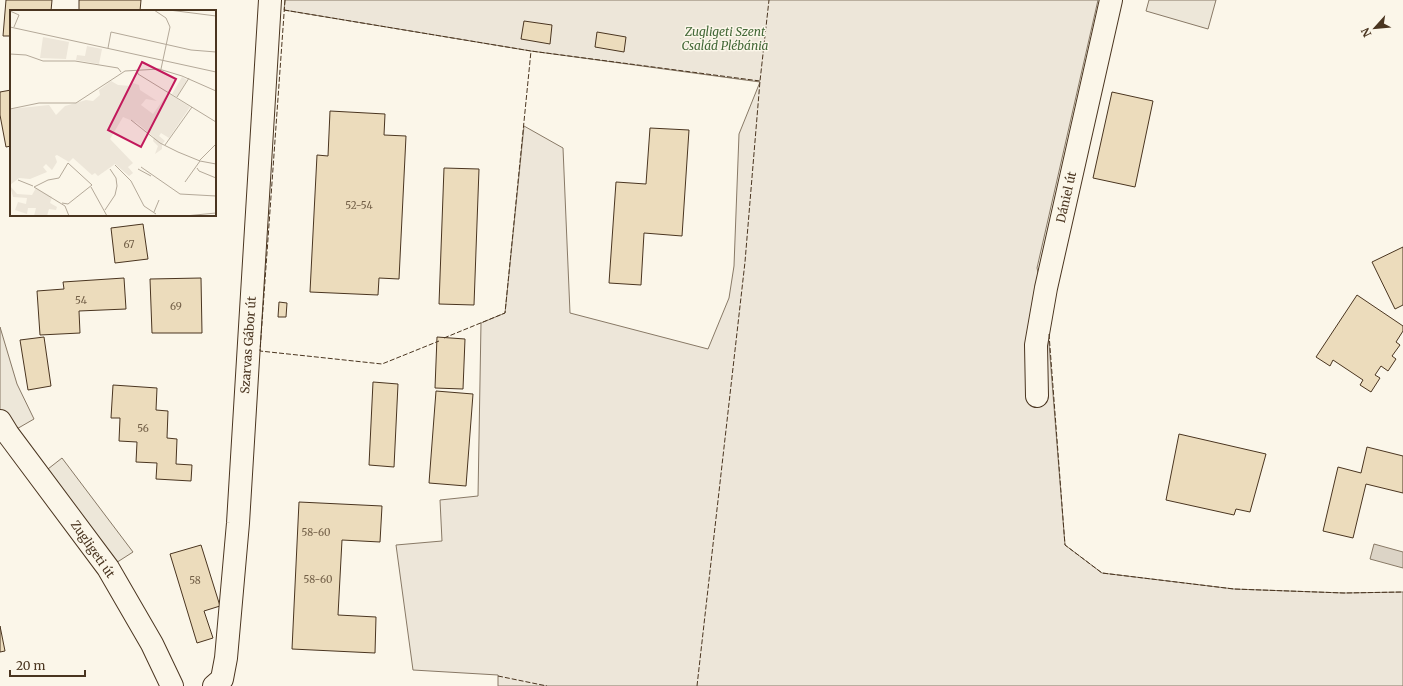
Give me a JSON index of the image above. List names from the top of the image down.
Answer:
{
  "streets": {
    "street": ["Dániel út", "Szarvas Gábor út", "Zugligeti út"]
  },
  "parks": ["Zugligeti Szent Család Plébánia"],
  "house_numbers": [
    "52-54",
    "67",
    "54",
    "69",
    "56",
    "58-60",
    "58-60",
    "58"
  ],
  "scale_bar": "20 m",
  "north": "bottom left"
}
